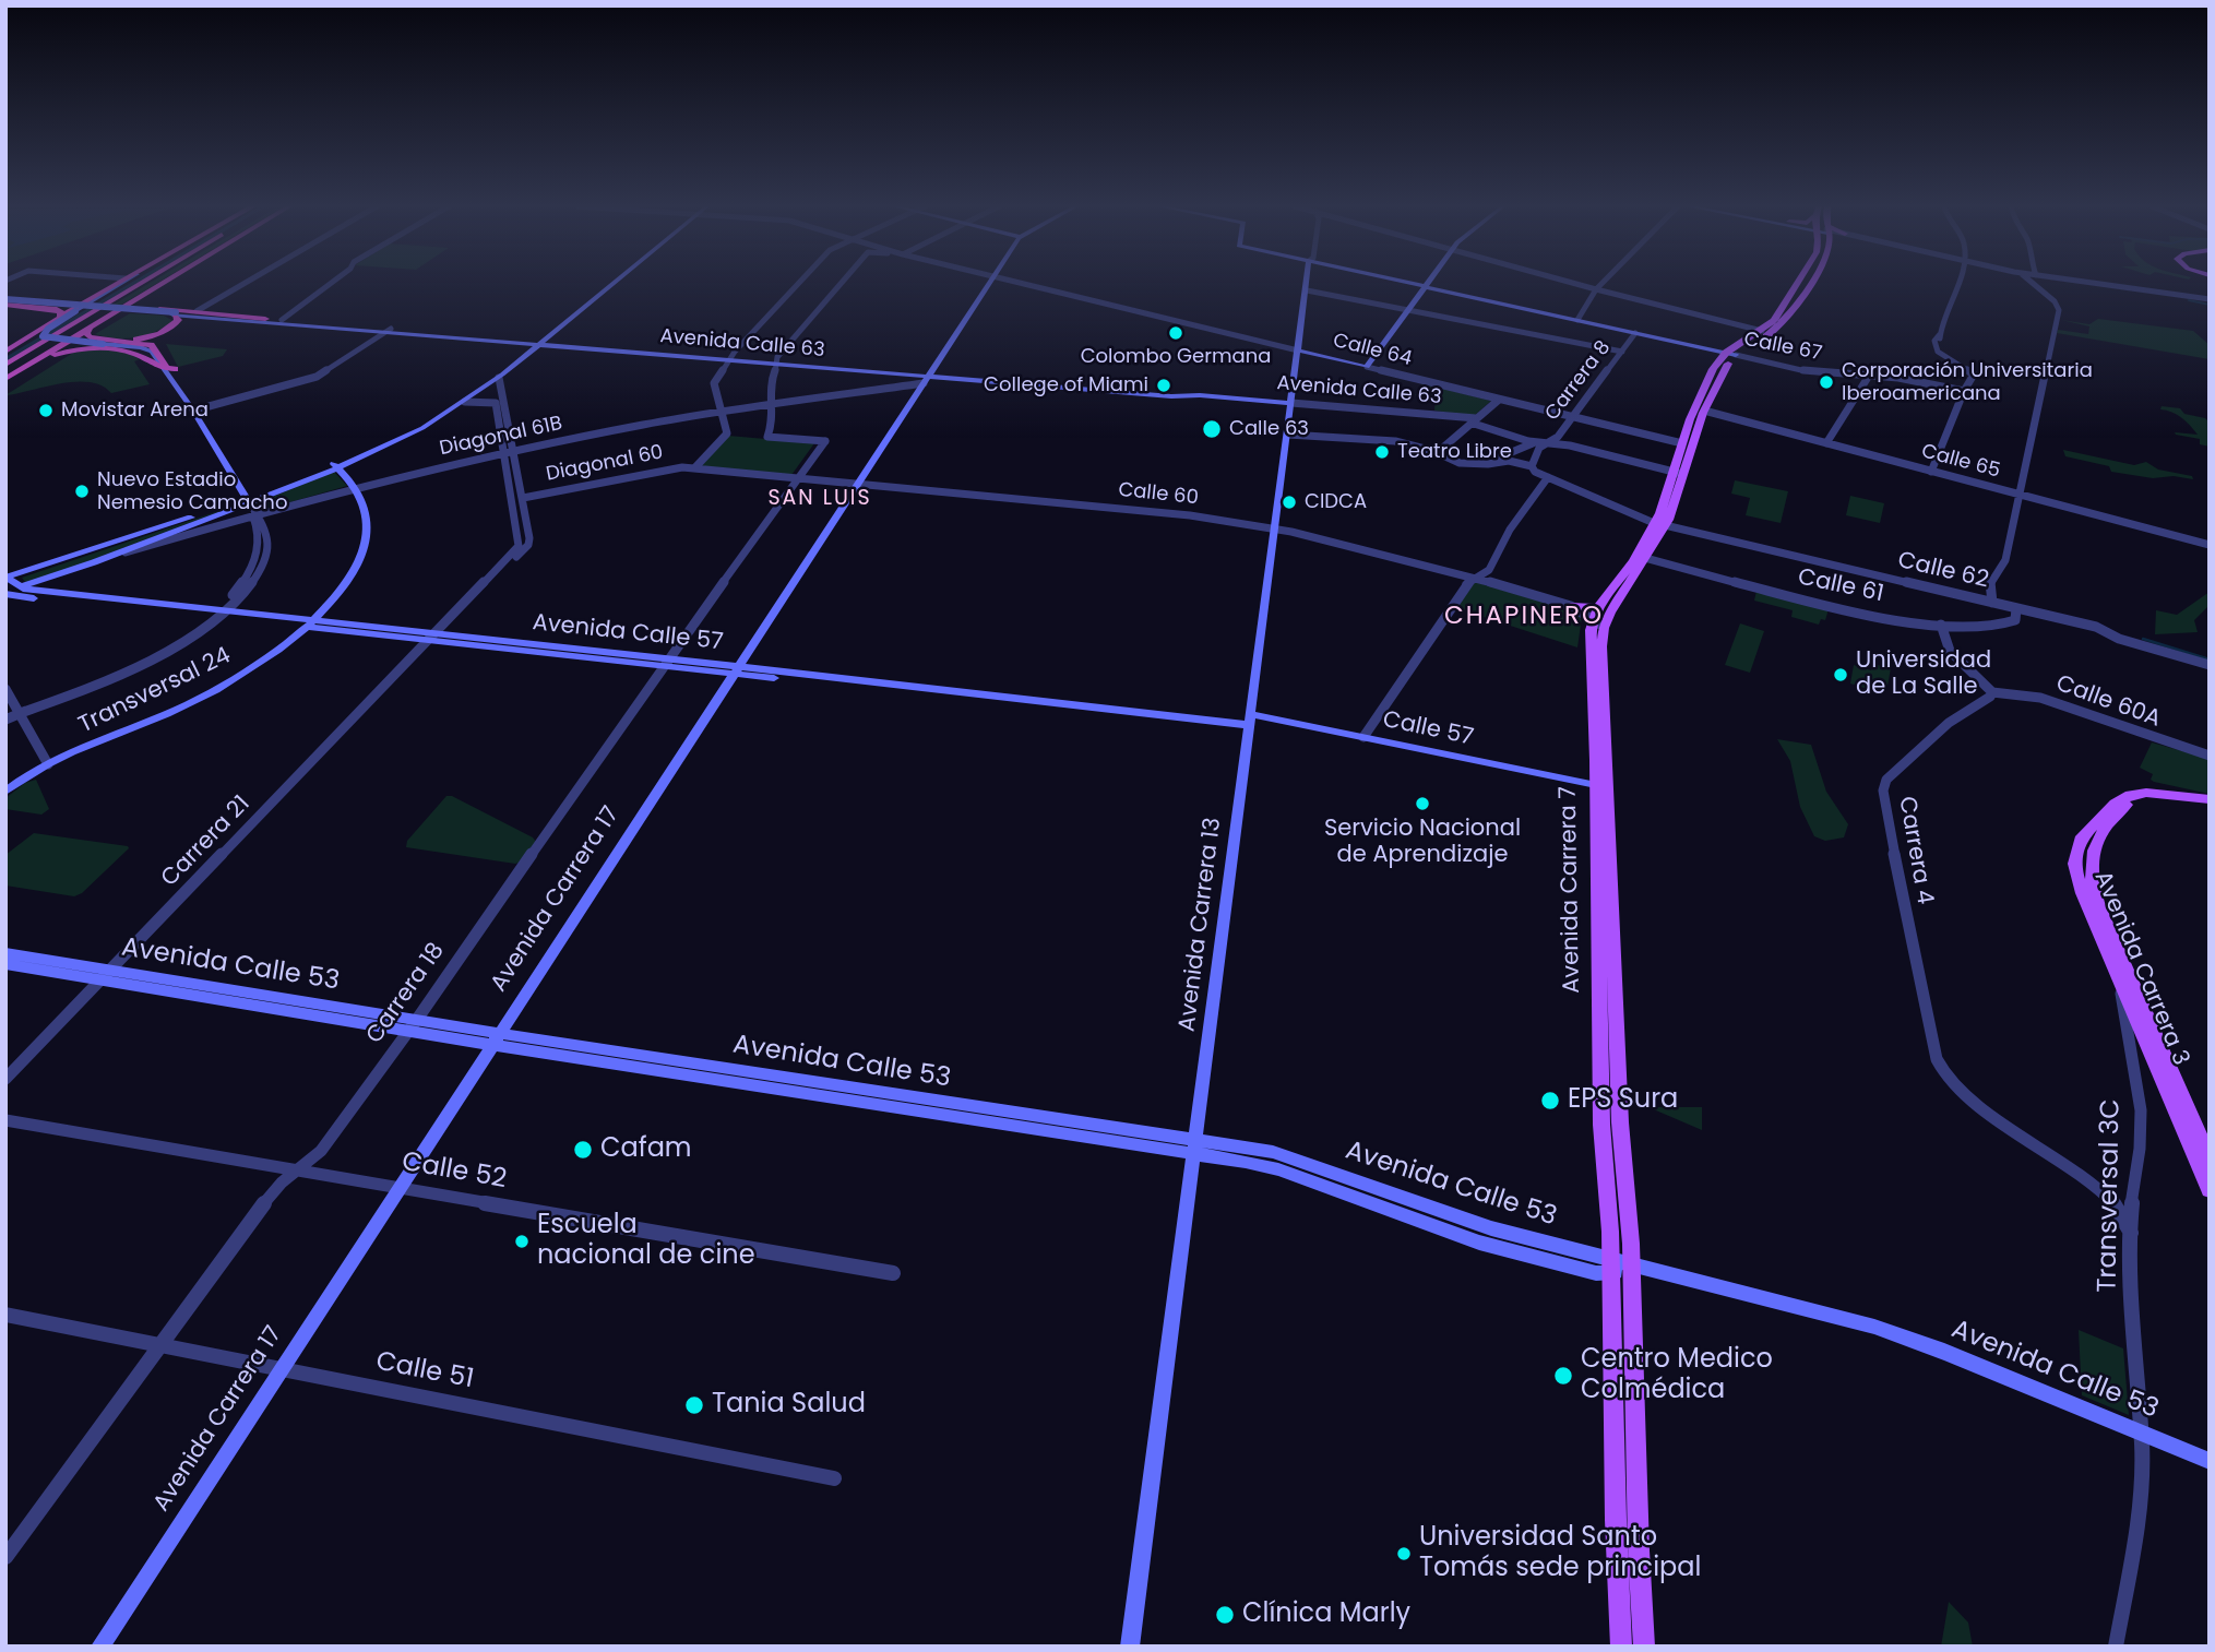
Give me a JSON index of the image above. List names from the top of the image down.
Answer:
{
  "streets": {
    "main road": [
      "Avenida Calle 63",
      "Calle 67",
      "Calle 64",
      "Avenida Calle 57",
      "Transversal 24",
      "Calle 57",
      "Avenida Carrera 7",
      "Avenida Carrera 17",
      "Avenida Carrera 13",
      "Avenida Calle 53",
      "Avenida Carrera 3"
    ],
    "street": [
      "Carrera 8",
      "Diagonal 61B",
      "Calle 65",
      "Diagonal 60",
      "Calle 60",
      "Calle 62",
      "Calle 61",
      "Calle 60A",
      "Carrera 21",
      "Carrera 4",
      "Carrera 18",
      "Calle 52",
      "Transversal 3C",
      "Calle 51"
    ]
  },
  "crossings": [
    ["Avenida Calle 63", "Carrera 8"],
    ["Avenida Calle 63", "Diagonal 61B"],
    ["Avenida Calle 63", "Avenida Carrera 7"],
    ["Avenida Calle 63", "Avenida Carrera 17"],
    ["Avenida Calle 63", "Avenida Carrera 13"],
    ["Calle 67", "Carrera 8"],
    ["Calle 67", "Avenida Carrera 7"],
    ["Calle 64", "Carrera 8"],
    ["Calle 64", "Avenida Carrera 7"],
    ["Calle 64", "Avenida Carrera 13"],
    ["Diagonal 61B", "Transversal 24"],
    ["Diagonal 61B", "Avenida Carrera 17"],
    ["Diagonal 61B", "Carrera 18"],
    ["Calle 65", "Avenida Carrera 7"],
    ["Diagonal 60", "Calle 60"],
    ["Calle 60", "Avenida Carrera 17"],
    ["Calle 60", "Avenida Carrera 13"],
    ["Calle 60", "Carrera 18"],
    ["Calle 62", "Calle 61"],
    ["Calle 62", "Avenida Carrera 7"],
    ["Calle 62", "Avenida Carrera 13"],
    ["Calle 61", "Avenida Carrera 7"],
    ["Avenida Calle 57", "Transversal 24"],
    ["Avenida Calle 57", "Calle 57"],
    ["Avenida Calle 57", "Carrera 21"],
    ["Avenida Calle 57", "Avenida Carrera 17"],
    ["Avenida Calle 57", "Avenida Carrera 13"],
    ["Avenida Calle 57", "Carrera 18"],
    ["Calle 60A", "Carrera 4"],
    ["Calle 57", "Avenida Carrera 7"],
    ["Calle 57", "Avenida Carrera 13"],
    ["Carrera 21", "Avenida Calle 53"],
    ["Carrera 4", "Transversal 3C"],
    ["Avenida Carrera 7", "Avenida Calle 53"],
    ["Avenida Carrera 17", "Avenida Calle 53"],
    ["Avenida Carrera 17", "Calle 52"],
    ["Avenida Carrera 17", "Calle 51"],
    ["Avenida Carrera 13", "Avenida Calle 53"],
    ["Avenida Calle 53", "Carrera 18"],
    ["Avenida Calle 53", "Transversal 3C"],
    ["Avenida Carrera 3", "Transversal 3C"],
    ["Carrera 18", "Calle 52"],
    ["Carrera 18", "Calle 51"]
  ],
  "districts": ["SAN LUIS", "CHAPINERO"],
  "places": [
    "Colombo Germana",
    "Corporación Universitaria Iberoamericana",
    "College of Miami",
    "Movistar Arena",
    "Calle 63",
    "Teatro Libre",
    "Nuevo Estadio Nemesio Camacho",
    "CIDCA",
    "Universidad de La Salle",
    "Servicio Nacional de Aprendizaje",
    "EPS Sura",
    "Cafam",
    "Escuela nacional de cine",
    "Centro Medico Colmédica",
    "Tania Salud",
    "Universidad Santo Tomás sede principal",
    "Clínica Marly"
  ]
}
